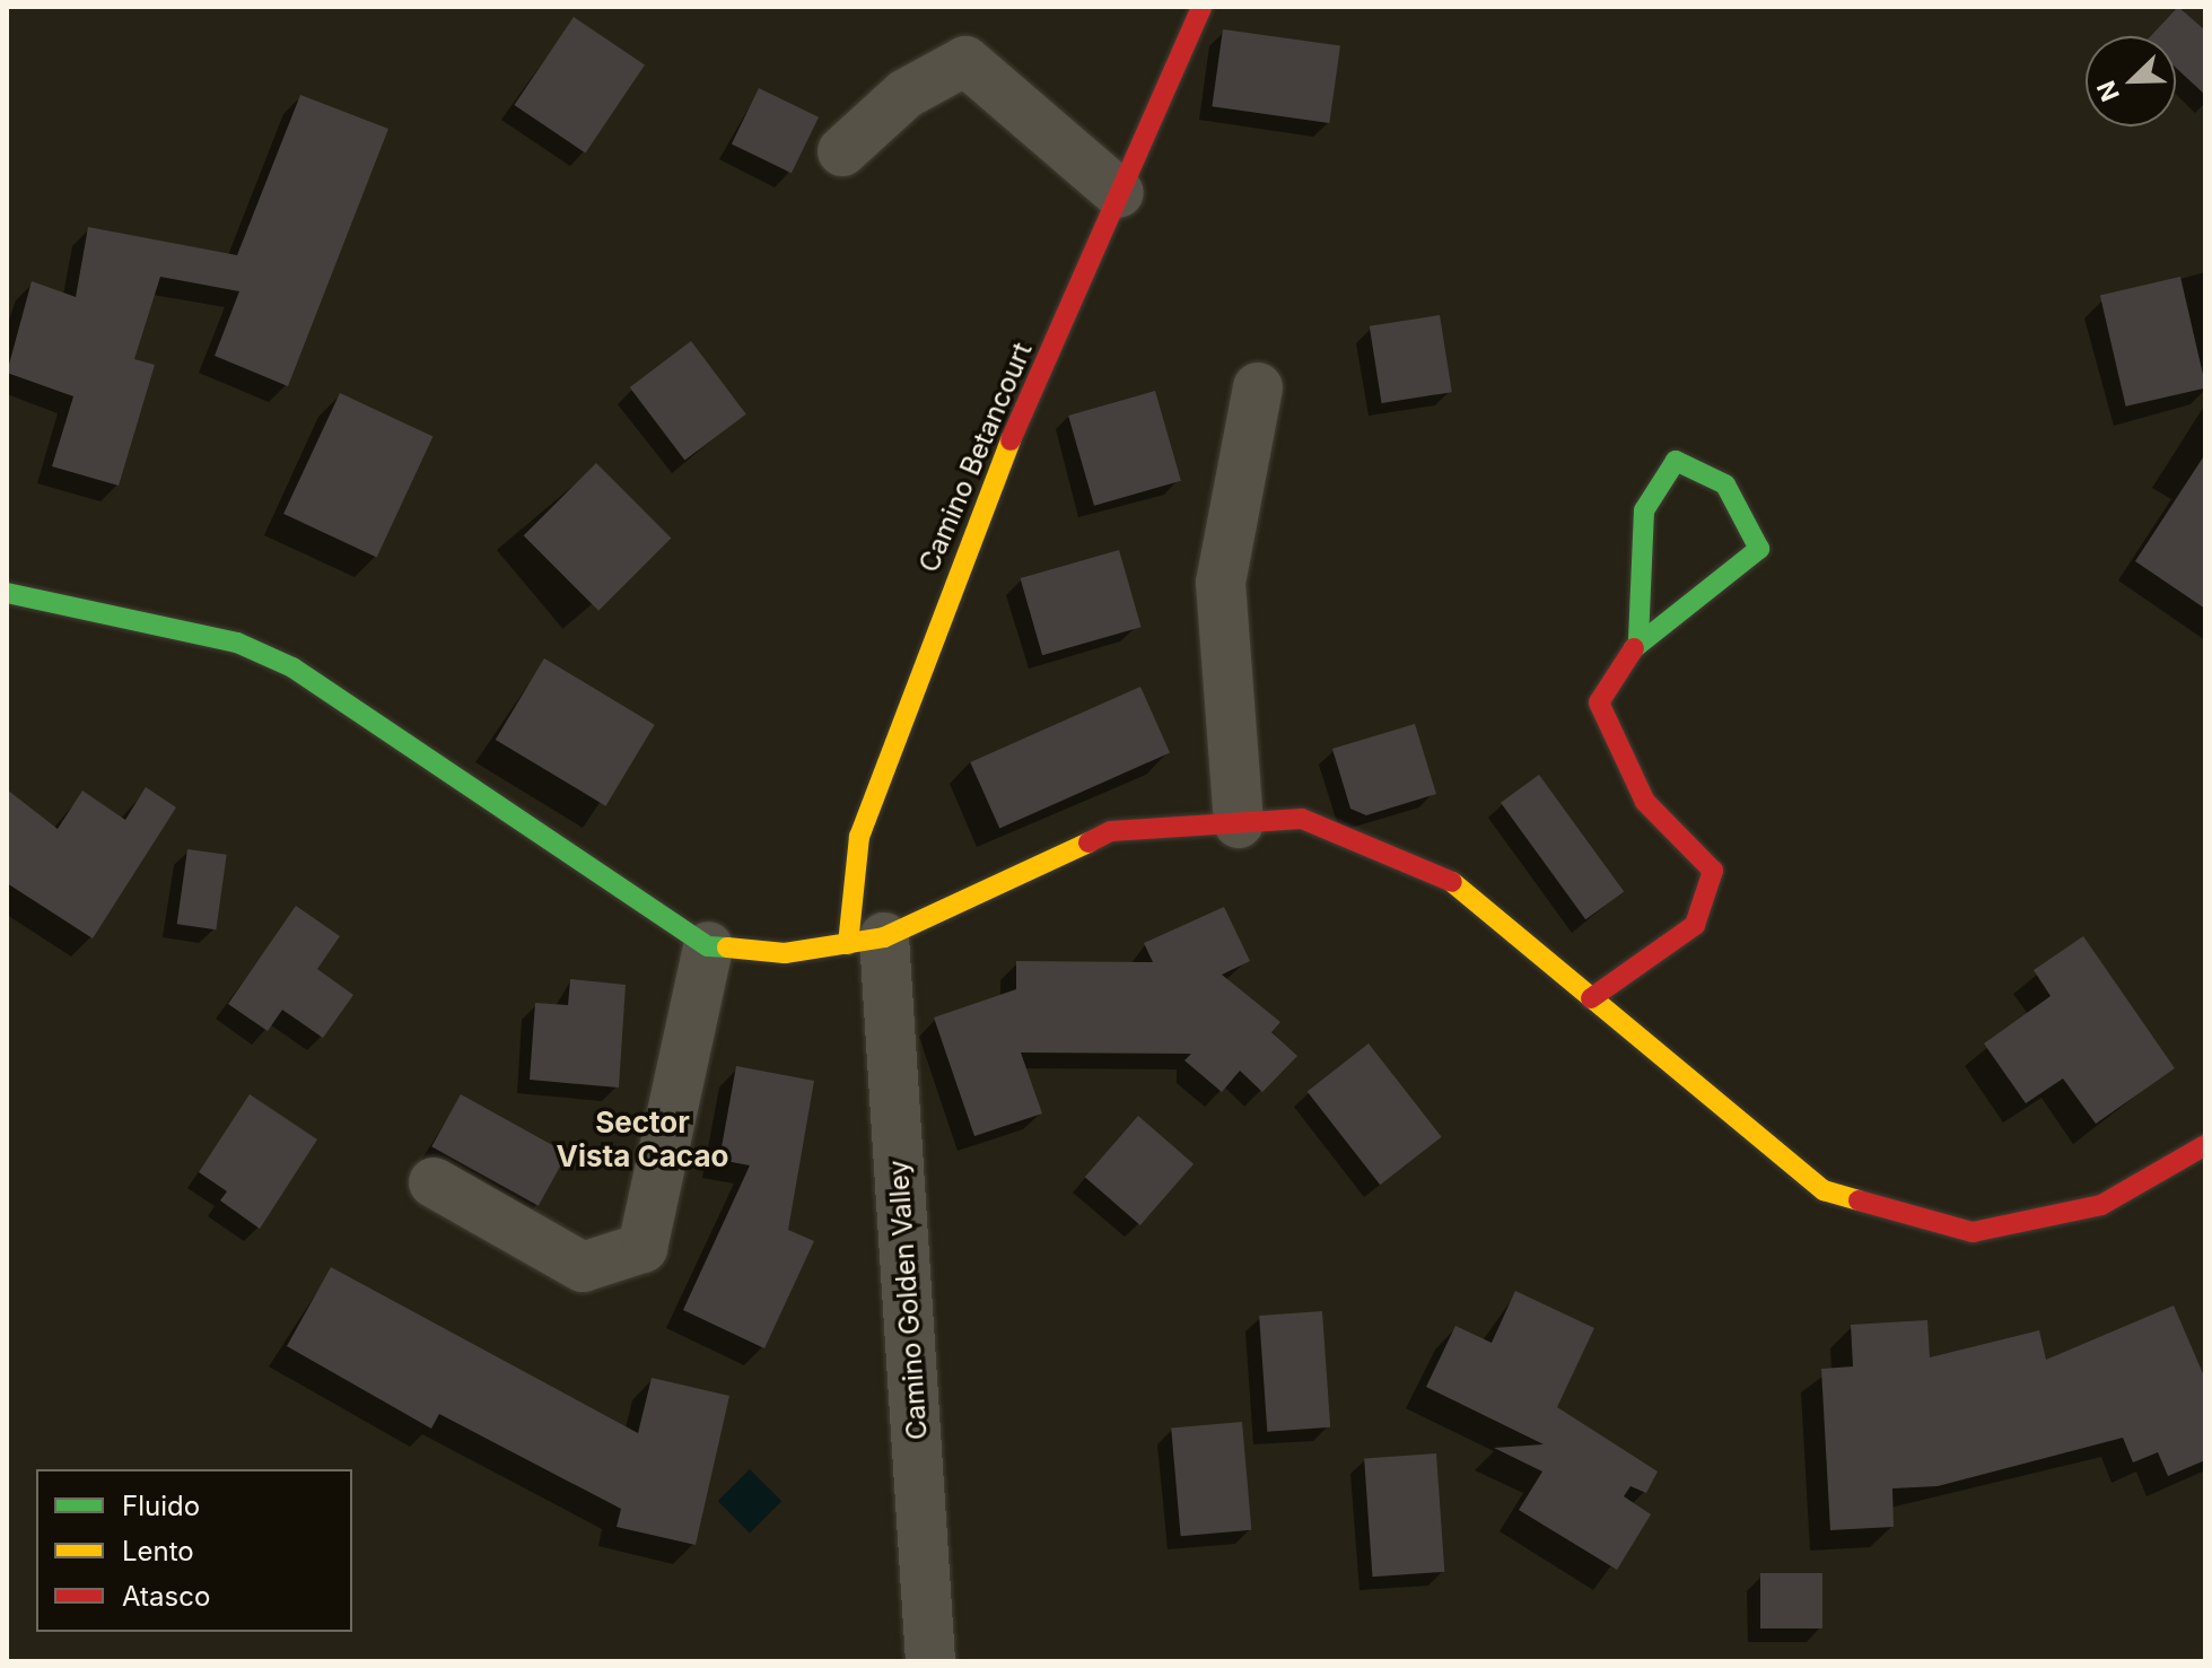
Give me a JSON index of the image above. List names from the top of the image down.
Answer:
{
  "streets": {
    "street": ["Camino Betancourt", "Camino Golden Valley"]
  },
  "crossings": [
    ["Camino Betancourt", "Camino Golden Valley"]
  ],
  "districts": ["Sector Vista Cacao"],
  "legend": ["Fluido", "Lento", "Atasco"],
  "north": "bottom left"
}
